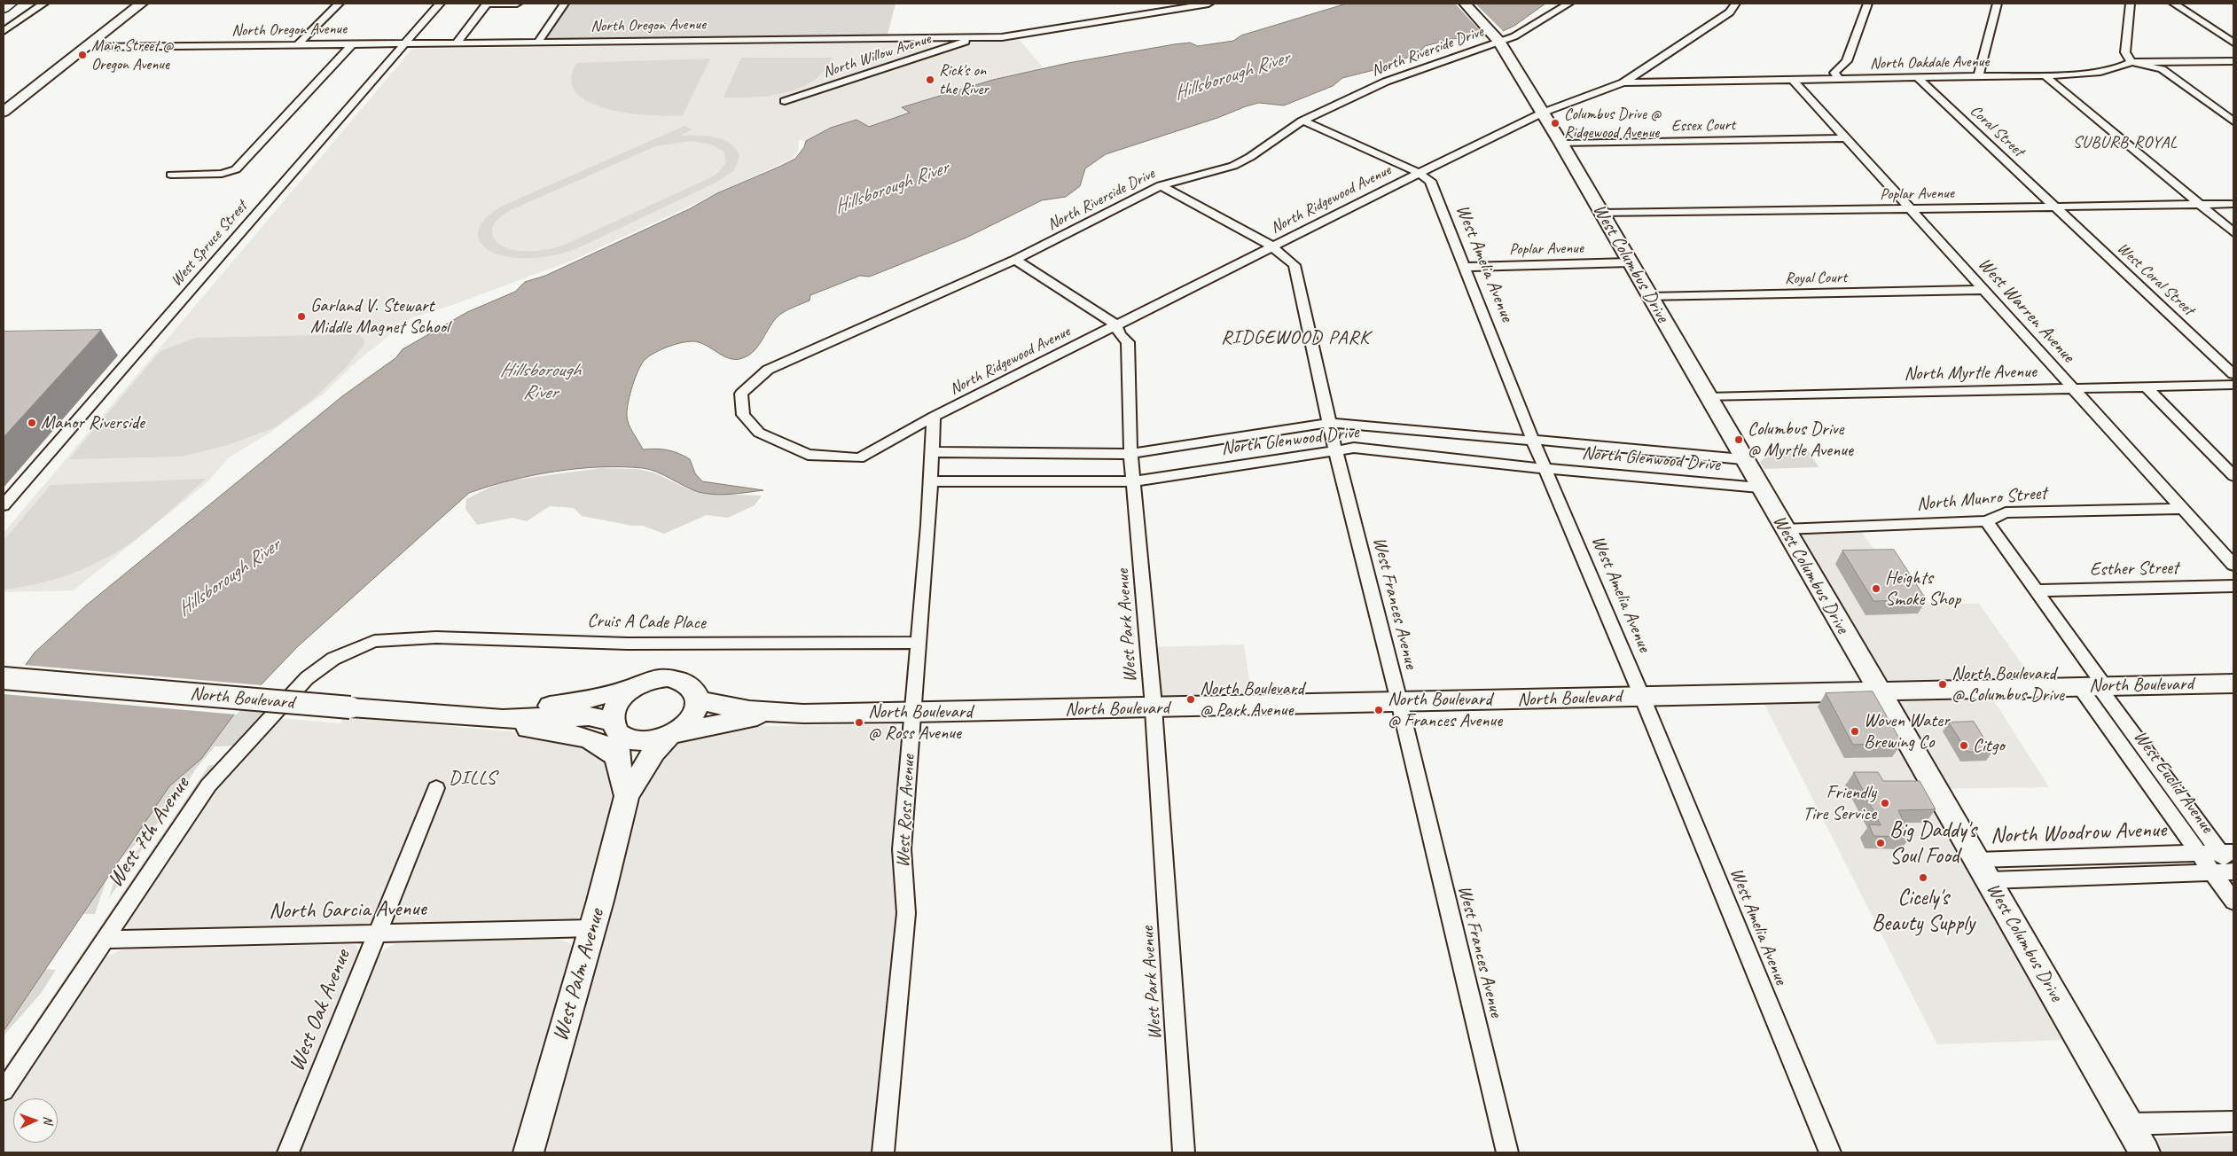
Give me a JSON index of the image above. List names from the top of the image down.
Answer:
{
  "streets": {
    "street": [
      "North Oregon Avenue",
      "North Riverside Drive",
      "North Willow Avenue",
      "North Oakdale Avenue",
      "Essex Court",
      "Coral Street",
      "Poplar Avenue",
      "North Ridgewood Avenue",
      "West Spruce Street",
      "West Amelia Avenue",
      "West Columbus Drive",
      "Royal Court",
      "West Coral Street",
      "West Warren Avenue",
      "North Myrtle Avenue",
      "North Glenwood Drive",
      "North Munro Street",
      "Esther Street",
      "West Frances Avenue",
      "Cruis A Cade Place",
      "West Park Avenue",
      "North Boulevard",
      "West Euclid Avenue",
      "West Ross Avenue",
      "West 7th Avenue",
      "North Woodrow Avenue",
      "North Garcia Avenue",
      "West Palm Avenue",
      "West Oak Avenue"
    ]
  },
  "crossings": [
    ["North Oregon Avenue", "North Willow Avenue"],
    ["North Oregon Avenue", "West Spruce Street"],
    ["North Riverside Drive", "North Ridgewood Avenue"],
    ["North Riverside Drive", "West Amelia Avenue"],
    ["North Riverside Drive", "West Columbus Drive"],
    ["North Riverside Drive", "West Frances Avenue"],
    ["North Riverside Drive", "West Park Avenue"],
    ["North Oakdale Avenue", "Coral Street"],
    ["North Oakdale Avenue", "North Ridgewood Avenue"],
    ["North Oakdale Avenue", "West Warren Avenue"],
    ["Essex Court", "West Columbus Drive"],
    ["Essex Court", "West Warren Avenue"],
    ["Coral Street", "Poplar Avenue"],
    ["Coral Street", "West Coral Street"],
    ["Poplar Avenue", "West Amelia Avenue"],
    ["Poplar Avenue", "West Columbus Drive"],
    ["Poplar Avenue", "West Coral Street"],
    ["Poplar Avenue", "West Warren Avenue"],
    ["North Ridgewood Avenue", "West Amelia Avenue"],
    ["North Ridgewood Avenue", "West Columbus Drive"],
    ["North Ridgewood Avenue", "West Frances Avenue"],
    ["North Ridgewood Avenue", "West Park Avenue"],
    ["North Ridgewood Avenue", "West Ross Avenue"],
    ["West Amelia Avenue", "North Glenwood Drive"],
    ["West Amelia Avenue", "North Boulevard"],
    ["West Columbus Drive", "Royal Court"],
    ["West Columbus Drive", "North Myrtle Avenue"],
    ["West Columbus Drive", "North Glenwood Drive"],
    ["West Columbus Drive", "North Munro Street"],
    ["West Columbus Drive", "North Boulevard"],
    ["West Columbus Drive", "North Woodrow Avenue"],
    ["Royal Court", "West Warren Avenue"],
    ["West Warren Avenue", "North Myrtle Avenue"],
    ["West Warren Avenue", "North Munro Street"],
    ["North Glenwood Drive", "West Frances Avenue"],
    ["North Glenwood Drive", "West Park Avenue"],
    ["North Glenwood Drive", "West Ross Avenue"],
    ["North Munro Street", "West Euclid Avenue"],
    ["Esther Street", "West Euclid Avenue"],
    ["West Frances Avenue", "North Boulevard"],
    ["Cruis A Cade Place", "West Ross Avenue"],
    ["Cruis A Cade Place", "West 7th Avenue"],
    ["West Park Avenue", "North Boulevard"],
    ["North Boulevard", "West Euclid Avenue"],
    ["North Boulevard", "West Ross Avenue"],
    ["North Boulevard", "West Palm Avenue"],
    ["West Euclid Avenue", "North Woodrow Avenue"],
    ["West 7th Avenue", "North Garcia Avenue"],
    ["North Garcia Avenue", "West Palm Avenue"],
    ["North Garcia Avenue", "West Oak Avenue"]
  ],
  "districts": ["SUBURB ROYAL", "RIDGEWOOD PARK", "DILLS"],
  "water": ["Hillsborough River"],
  "places": [
    "Main Street @ Oregon Avenue",
    "Rick's on the River",
    "Columbus Drive @ Ridgewood Avenue",
    "Garland V. Stewart Middle Magnet School",
    "Manor Riverside",
    "Columbus Drive @ Myrtle Avenue",
    "Heights Smoke Shop",
    "North Boulevard @ Columbus Drive",
    "North Boulevard @ Park Avenue",
    "North Boulevard @ Frances Avenue",
    "North Boulevard @ Ross Avenue",
    "Woven Water Brewing Co",
    "Citgo",
    "Friendly Tire Service",
    "Big Daddy's Soul Food",
    "Cicely's Beauty Supply"
  ],
  "north": "right"
}
